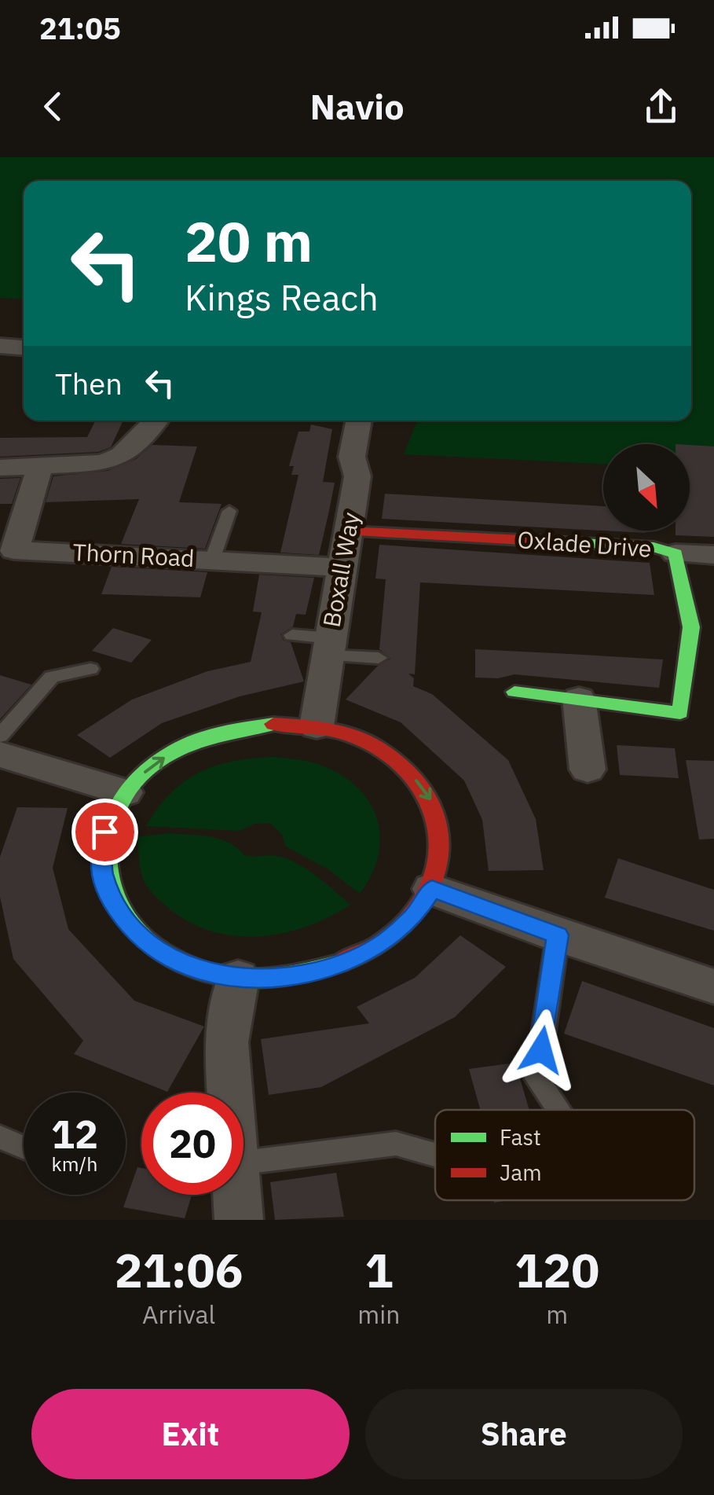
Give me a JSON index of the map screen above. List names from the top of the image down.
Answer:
{
  "streets": {
    "street": ["Oxlade Drive", "Thorn Road", "Boxall Way"]
  },
  "crossings": [
    ["Oxlade Drive", "Boxall Way"],
    ["Thorn Road", "Boxall Way"]
  ],
  "legend": ["Fast", "Jam"],
  "north": "bottom right",
  "page": {
    "status": "21:05",
    "header": "Navio",
    "turn": ["20 m", "Kings Reach"],
    "then": "Then",
    "speed": "12 km/h",
    "limit": "20",
    "eta": [
      "21:06",
      "Arrival",
      "1",
      "min",
      "120",
      "m"
    ],
    "buttons": ["Exit", "Share"]
  }
}
